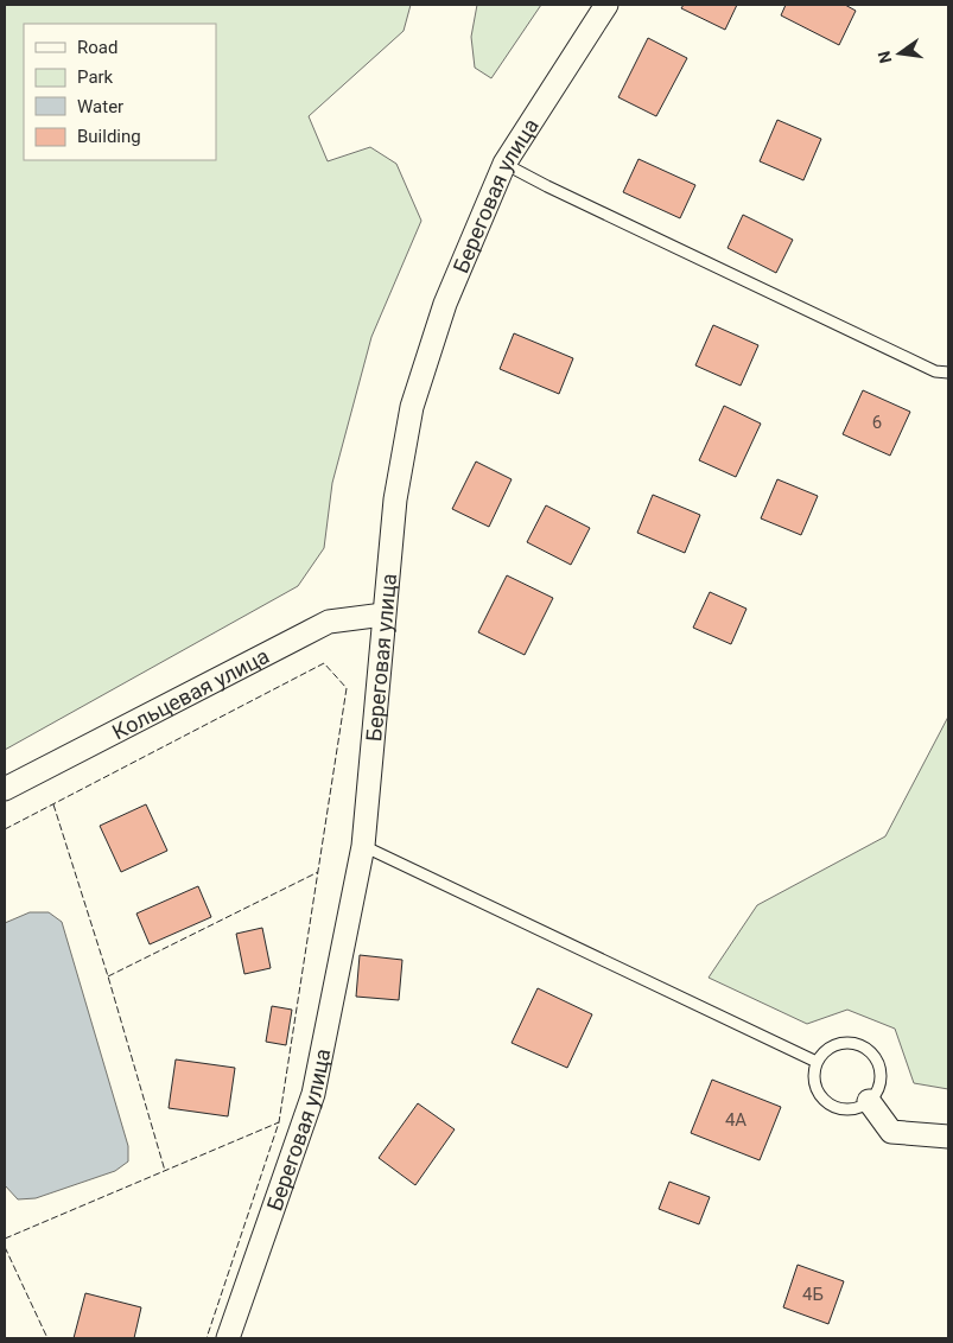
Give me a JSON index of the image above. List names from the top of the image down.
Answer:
{
  "streets": {
    "street": ["Береговая улица", "Кольцевая улица"]
  },
  "crossings": [
    ["Береговая улица", "Кольцевая улица"]
  ],
  "house_numbers": ["6", "4А", "4Б"],
  "legend": [
    "Road",
    "Park",
    "Water",
    "Building"
  ],
  "north": "left"
}
